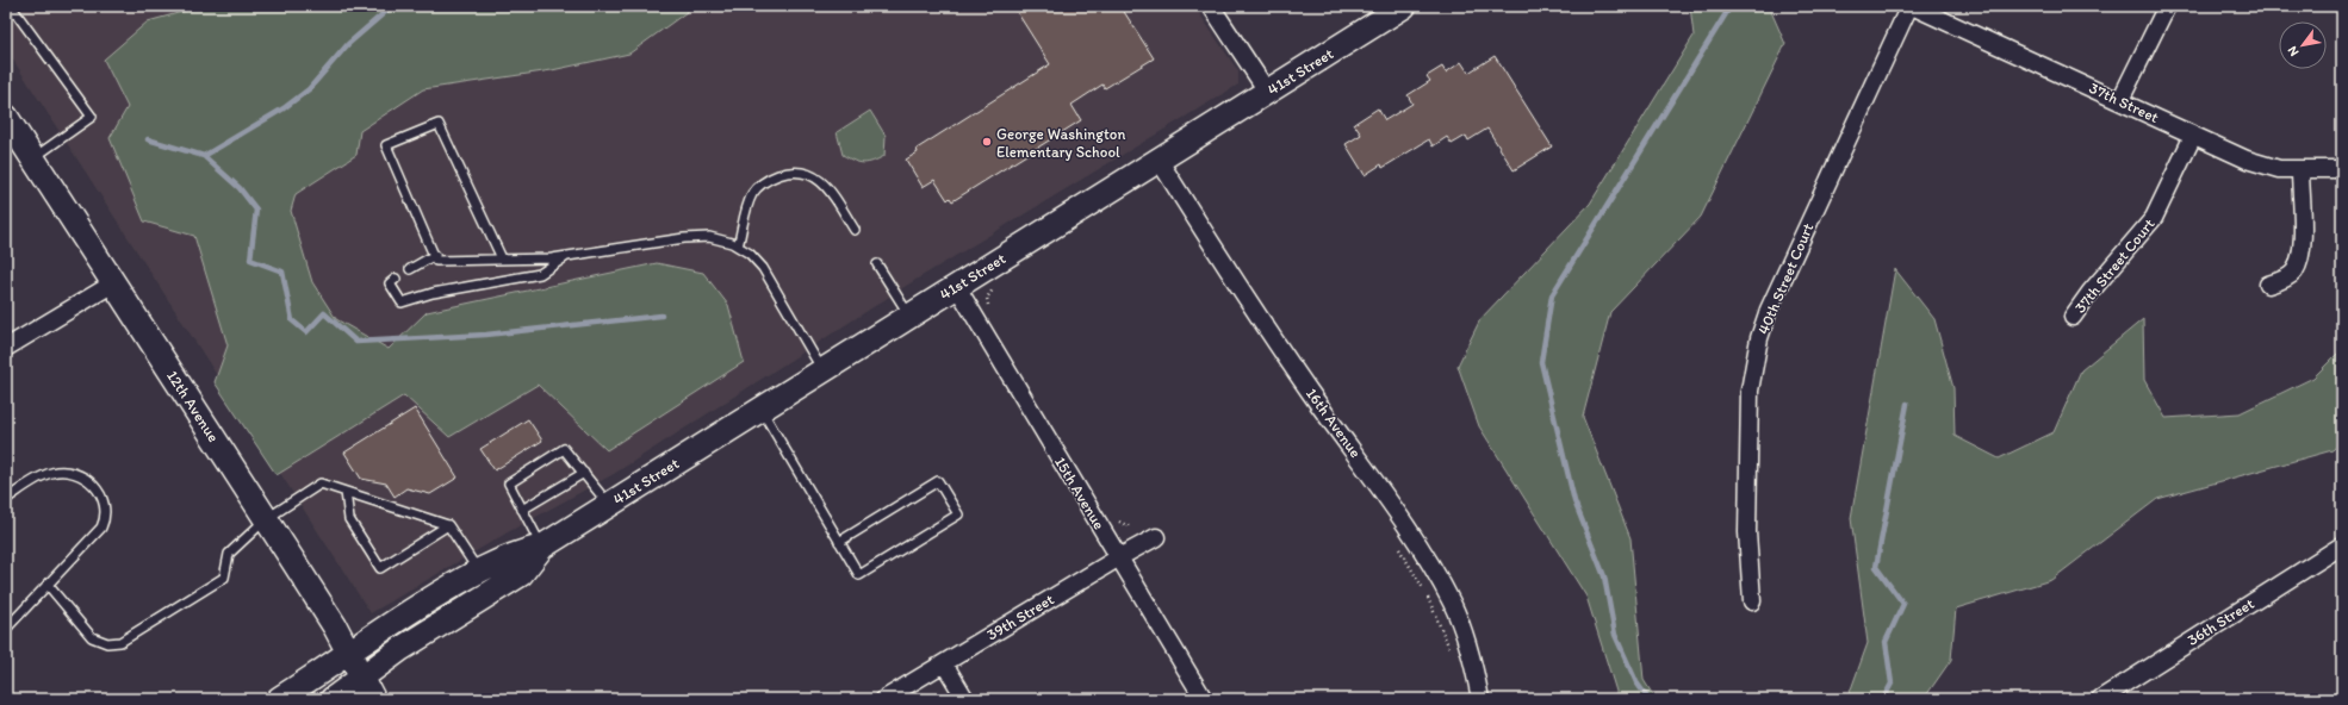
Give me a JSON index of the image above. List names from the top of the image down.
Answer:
{
  "streets": {
    "street": [
      "41st Street",
      "37th Street",
      "37th Street Court",
      "40th Street Court",
      "12th Avenue",
      "16th Avenue",
      "15th Avenue",
      "39th Street",
      "36th Street"
    ]
  },
  "crossings": [
    ["41st Street", "12th Avenue"],
    ["41st Street", "16th Avenue"],
    ["41st Street", "15th Avenue"],
    ["37th Street", "37th Street Court"],
    ["37th Street", "40th Street Court"],
    ["15th Avenue", "39th Street"]
  ],
  "places": ["George Washington Elementary School"],
  "north": "bottom left"
}
